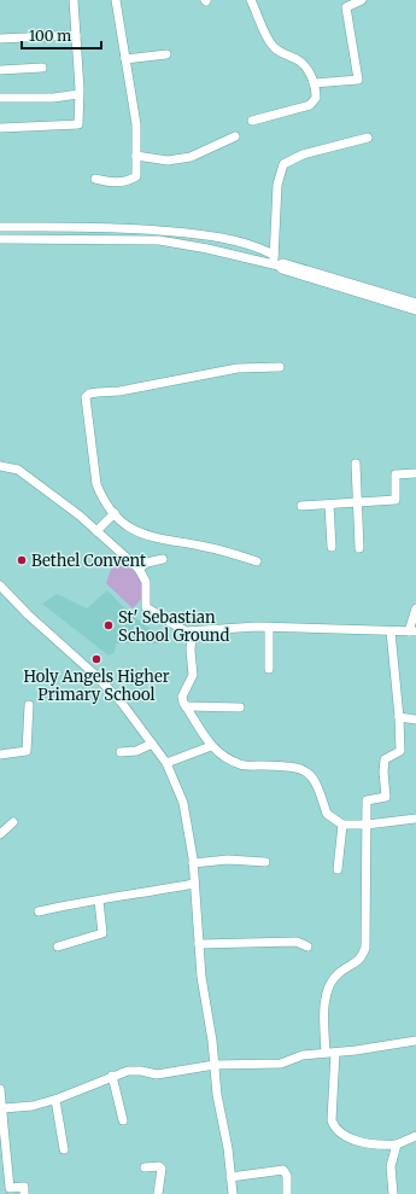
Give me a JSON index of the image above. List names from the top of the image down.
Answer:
{
  "places": ["Bethel Convent", "St' Sebastian School Ground", "Holy Angels Higher Primary School"],
  "scale_bar": "100 m"
}
